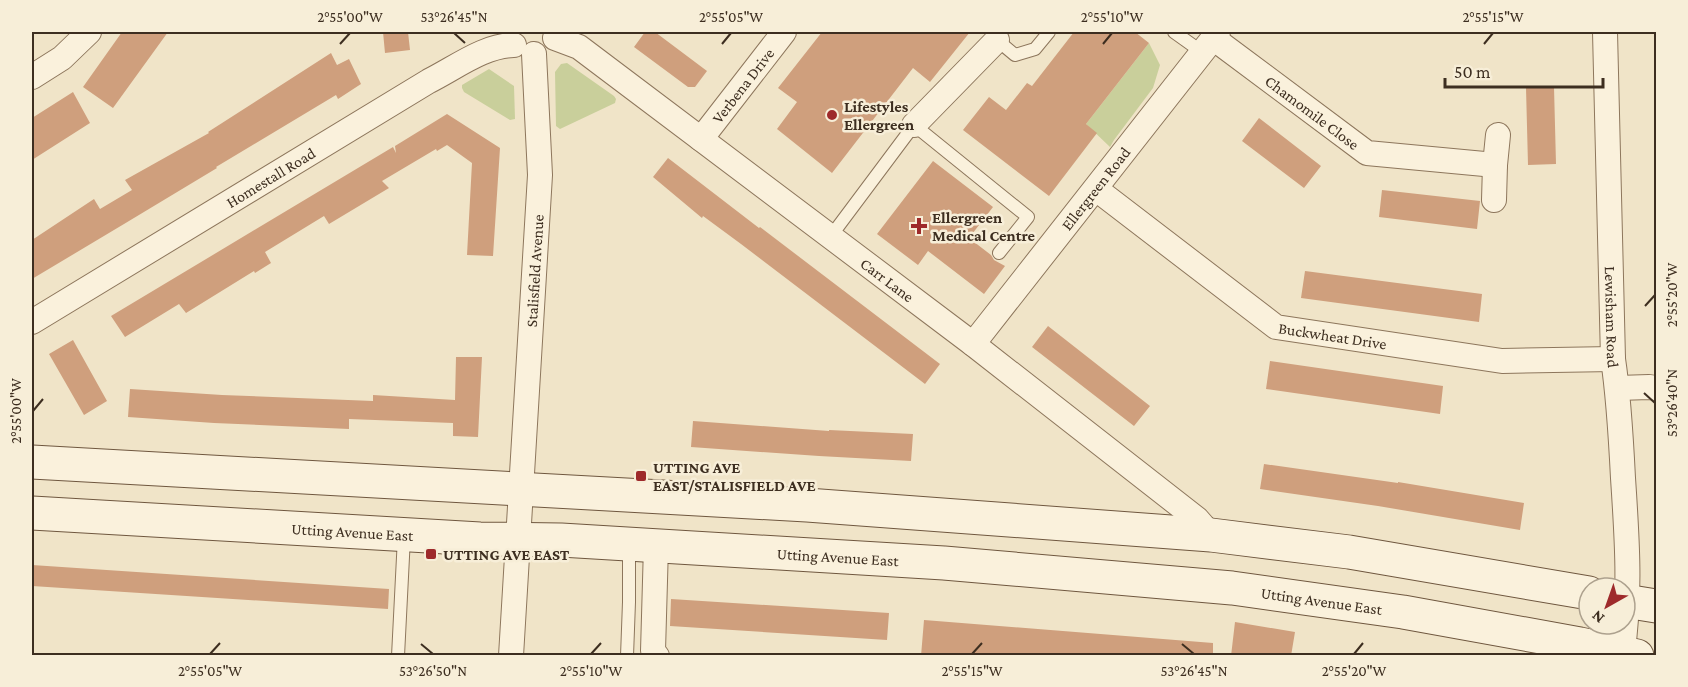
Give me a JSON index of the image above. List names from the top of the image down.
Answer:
{
  "streets": {
    "street": [
      "Verbena Drive",
      "Chamomile Close",
      "Homestall Road",
      "Ellergreen Road",
      "Stalisfield Avenue",
      "Carr Lane",
      "Lewisham Road",
      "Buckwheat Drive",
      "Utting Avenue East"
    ]
  },
  "crossings": [
    ["Verbena Drive", "Carr Lane"],
    ["Chamomile Close", "Ellergreen Road"],
    ["Homestall Road", "Stalisfield Avenue"],
    ["Ellergreen Road", "Carr Lane"],
    ["Ellergreen Road", "Buckwheat Drive"],
    ["Stalisfield Avenue", "Utting Avenue East"],
    ["Lewisham Road", "Buckwheat Drive"],
    ["Lewisham Road", "Utting Avenue East"]
  ],
  "places": {
    "other": ["Lifestyles Ellergreen"],
    "health": ["Ellergreen Medical Centre"],
    "transit": ["UTTING AVE EAST/STALISFIELD AVE", "UTTING AVE EAST"]
  },
  "scale_bar": "50 m",
  "north": "bottom left",
  "coordinates": [
    "2°55'00\"W",
    "53°26'45\"N",
    "2°55'05\"W",
    "2°55'10\"W",
    "2°55'15\"W",
    "2°55'20\"W",
    "53°26'40\"N",
    "53°26'50\"N"
  ]
}
